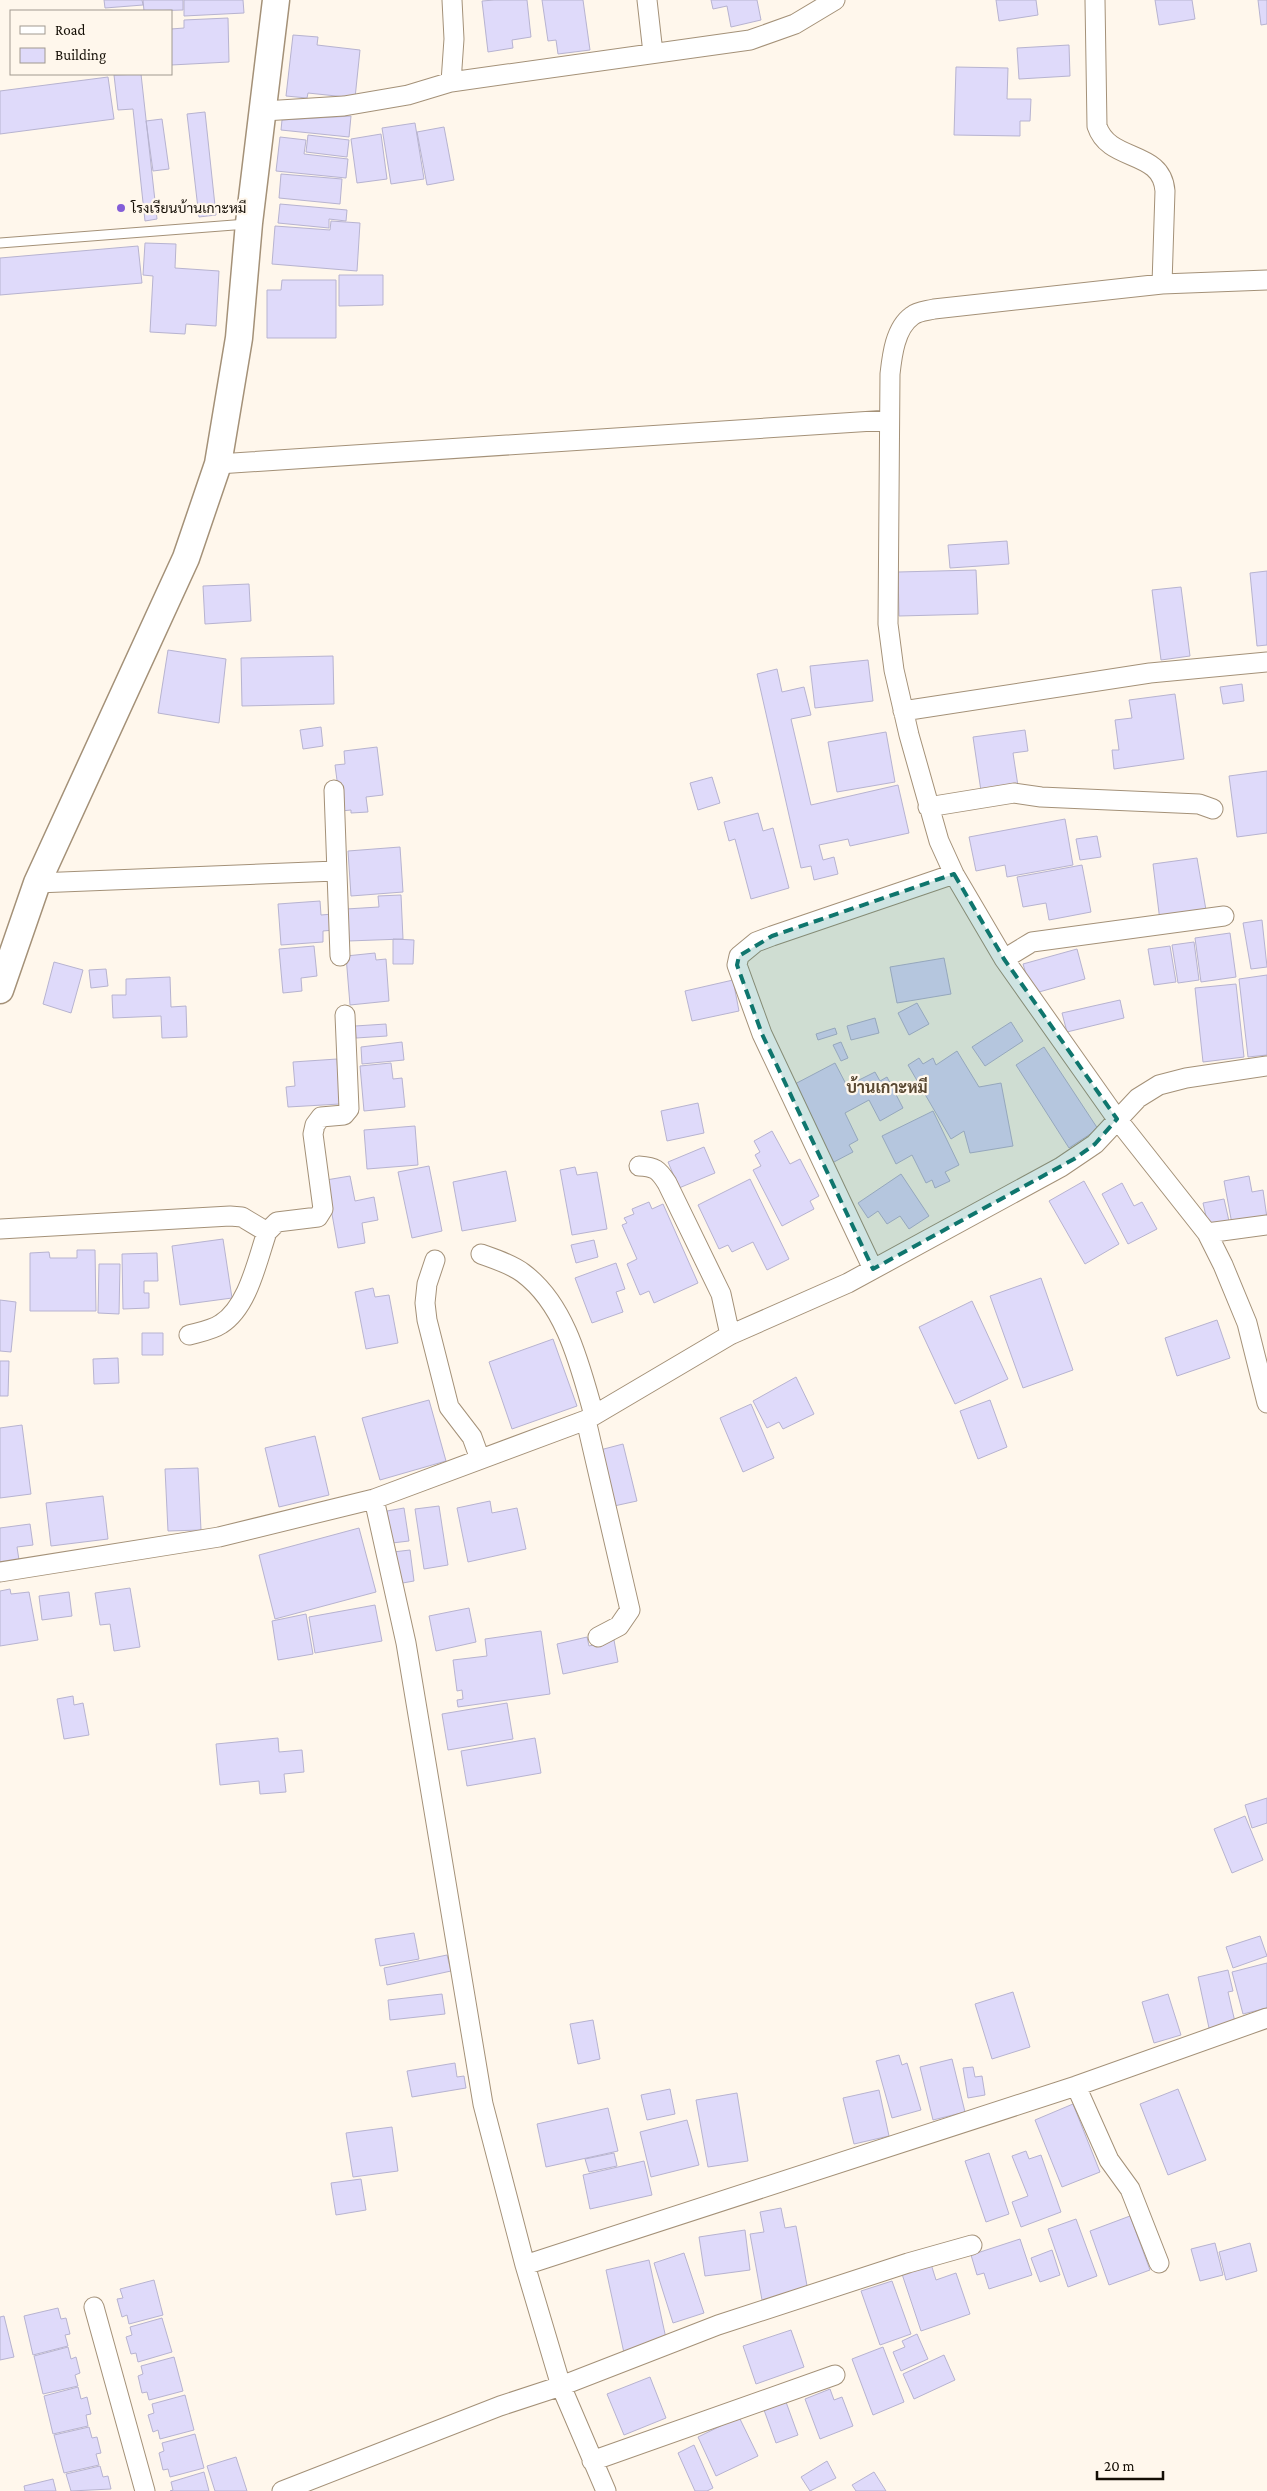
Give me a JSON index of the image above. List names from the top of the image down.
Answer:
{
  "districts": ["บ้านเกาะหมี"],
  "places": ["โรงเรียนบ้านเกาะหมี"],
  "legend": ["Road", "Building"],
  "scale_bar": "20 m"
}
